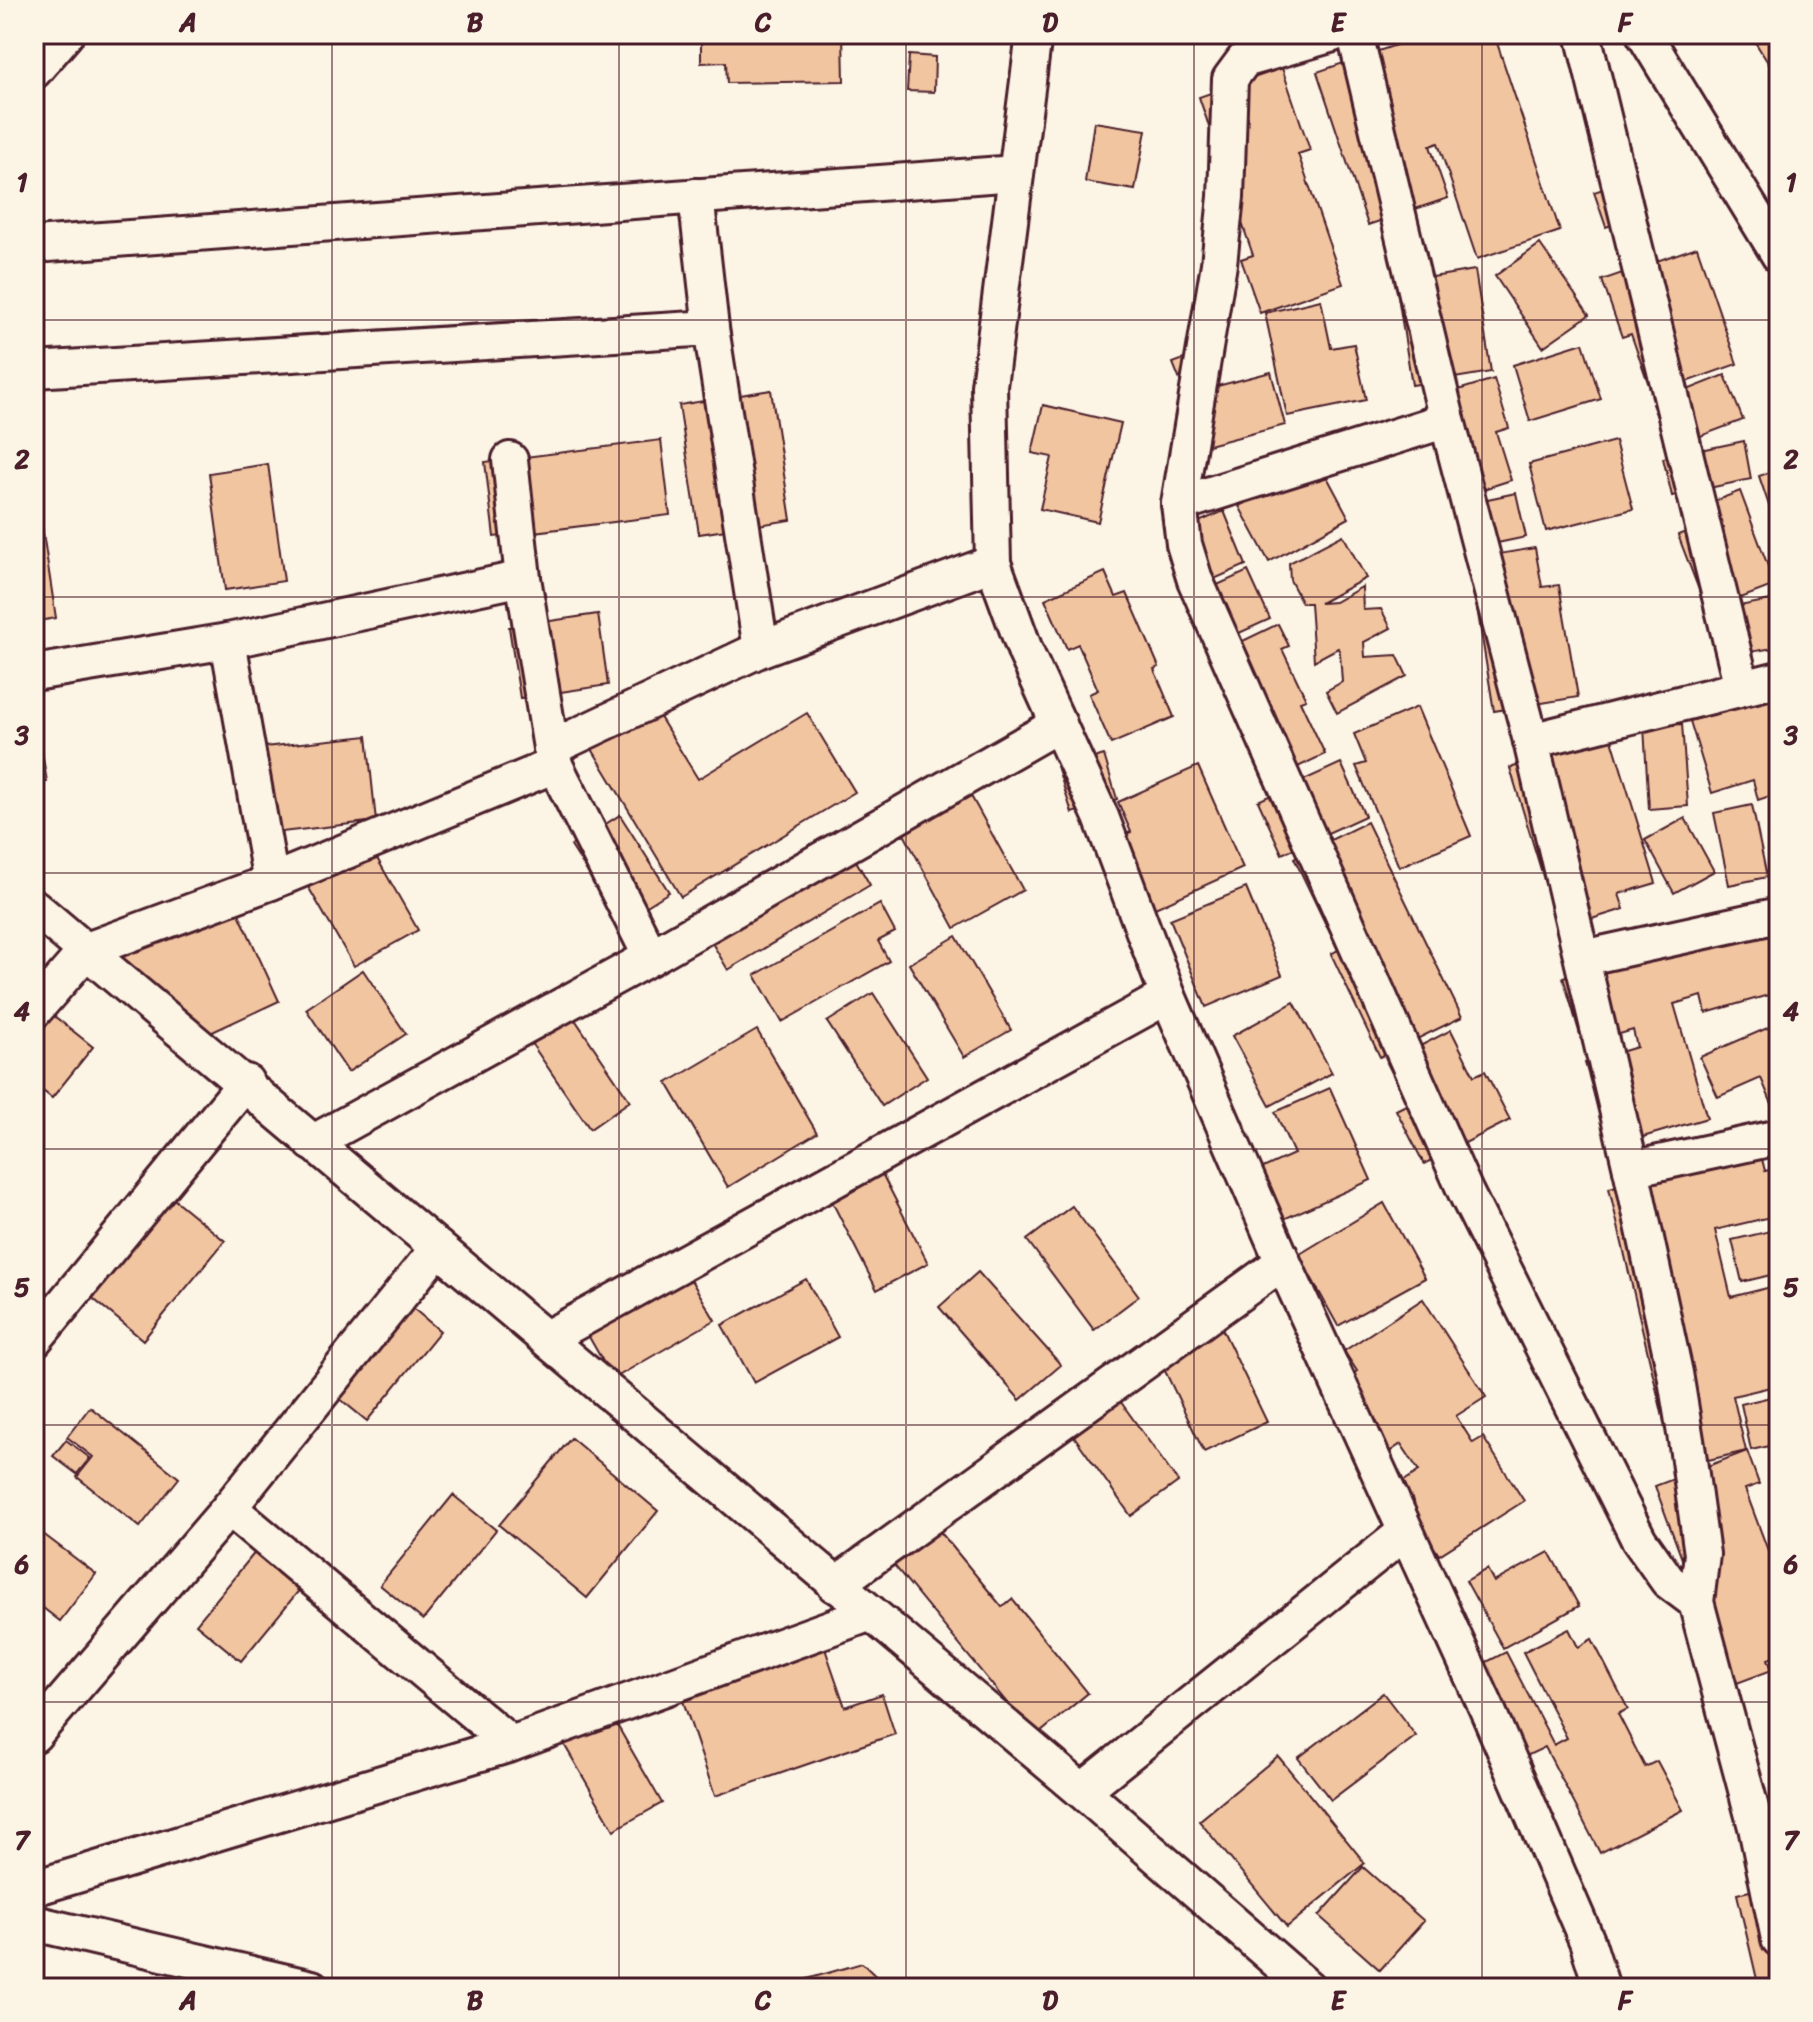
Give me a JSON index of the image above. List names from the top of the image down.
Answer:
{
  "grid": {
    "columns": [
      "A",
      "B",
      "C",
      "D",
      "E",
      "F"
    ],
    "rows": [
      "1",
      "2",
      "3",
      "4",
      "5",
      "6",
      "7"
    ]
  }
}
